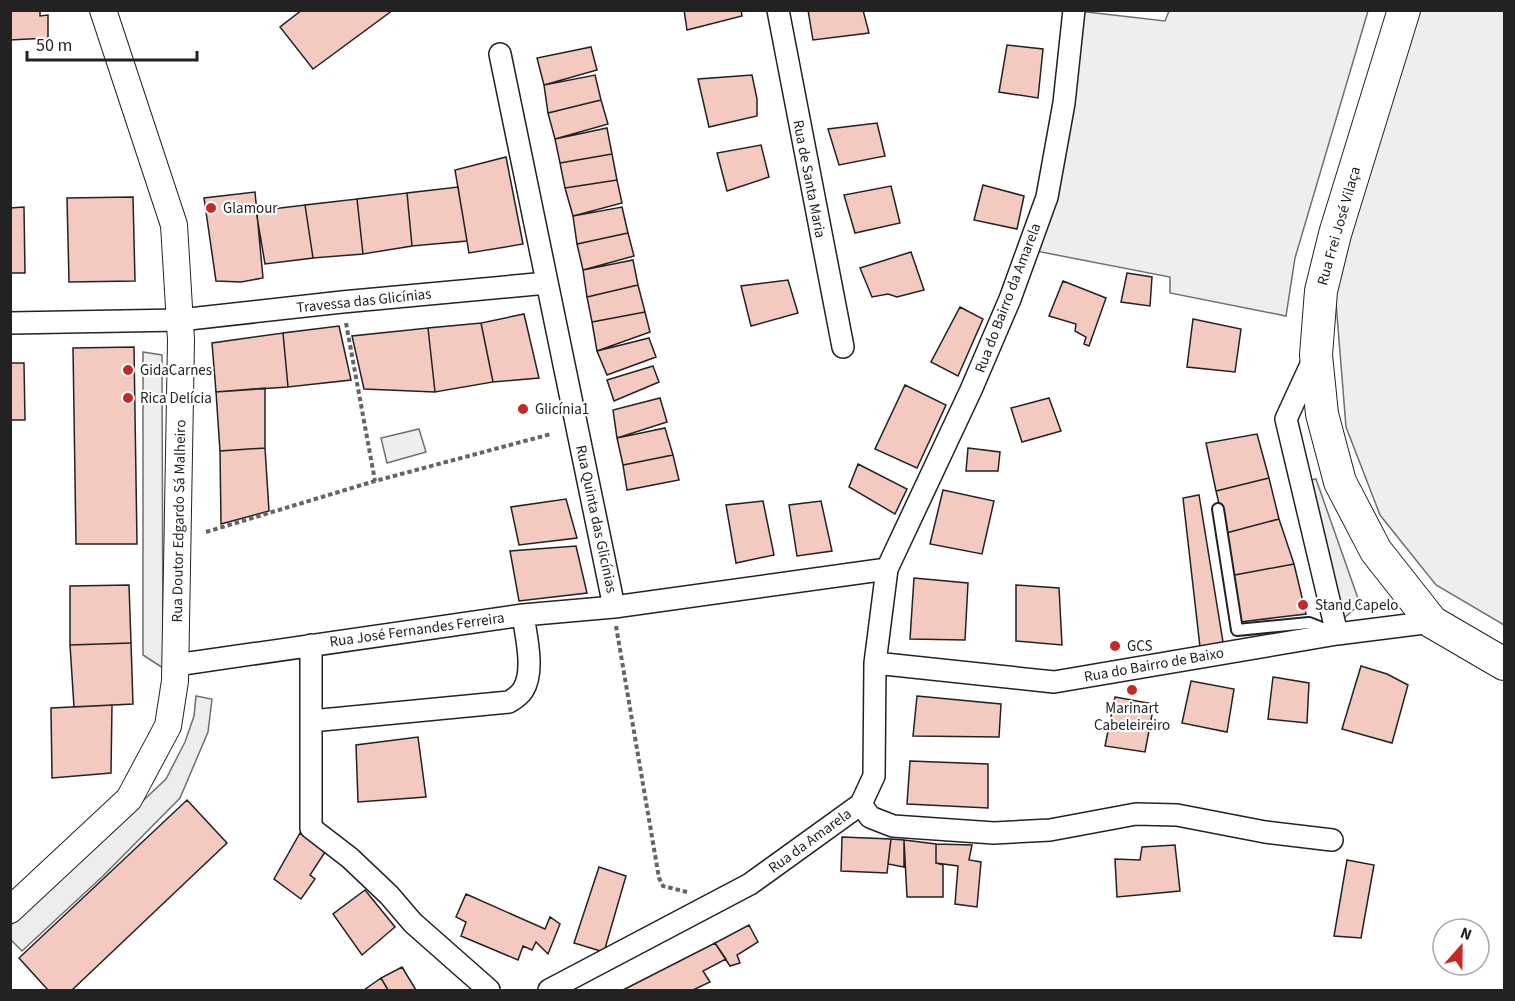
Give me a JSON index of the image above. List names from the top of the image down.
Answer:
{
  "streets": {
    "main road": ["Rua Frei José Vilaça"],
    "street": [
      "Rua de Santa Maria",
      "Rua do Bairro da Amarela",
      "Travessa das Glicínias",
      "Rua Quinta das Glicínias",
      "Rua Doutor Edgardo Sá Malheiro",
      "Rua José Fernandes Ferreira",
      "Rua do Bairro de Baixo",
      "Rua da Amarela"
    ]
  },
  "crossings": [
    ["Rua Frei José Vilaça", "Rua do Bairro de Baixo"],
    ["Rua do Bairro da Amarela", "Rua Quinta das Glicínias"],
    ["Rua do Bairro da Amarela", "Rua da Amarela"],
    ["Travessa das Glicínias", "Rua Quinta das Glicínias"],
    ["Travessa das Glicínias", "Rua Doutor Edgardo Sá Malheiro"],
    ["Rua Quinta das Glicínias", "Rua José Fernandes Ferreira"],
    ["Rua Quinta das Glicínias", "Rua da Amarela"],
    ["Rua Doutor Edgardo Sá Malheiro", "Rua José Fernandes Ferreira"],
    ["Rua do Bairro de Baixo", "Rua da Amarela"]
  ],
  "places": [
    "Glamour",
    "GidaCarnes",
    "Rica Delícia",
    "Glicínia1",
    "Stand Capelo",
    "GCS",
    "Marinart Cabeleireiro"
  ],
  "scale_bar": "50 m",
  "north": "top"
}
